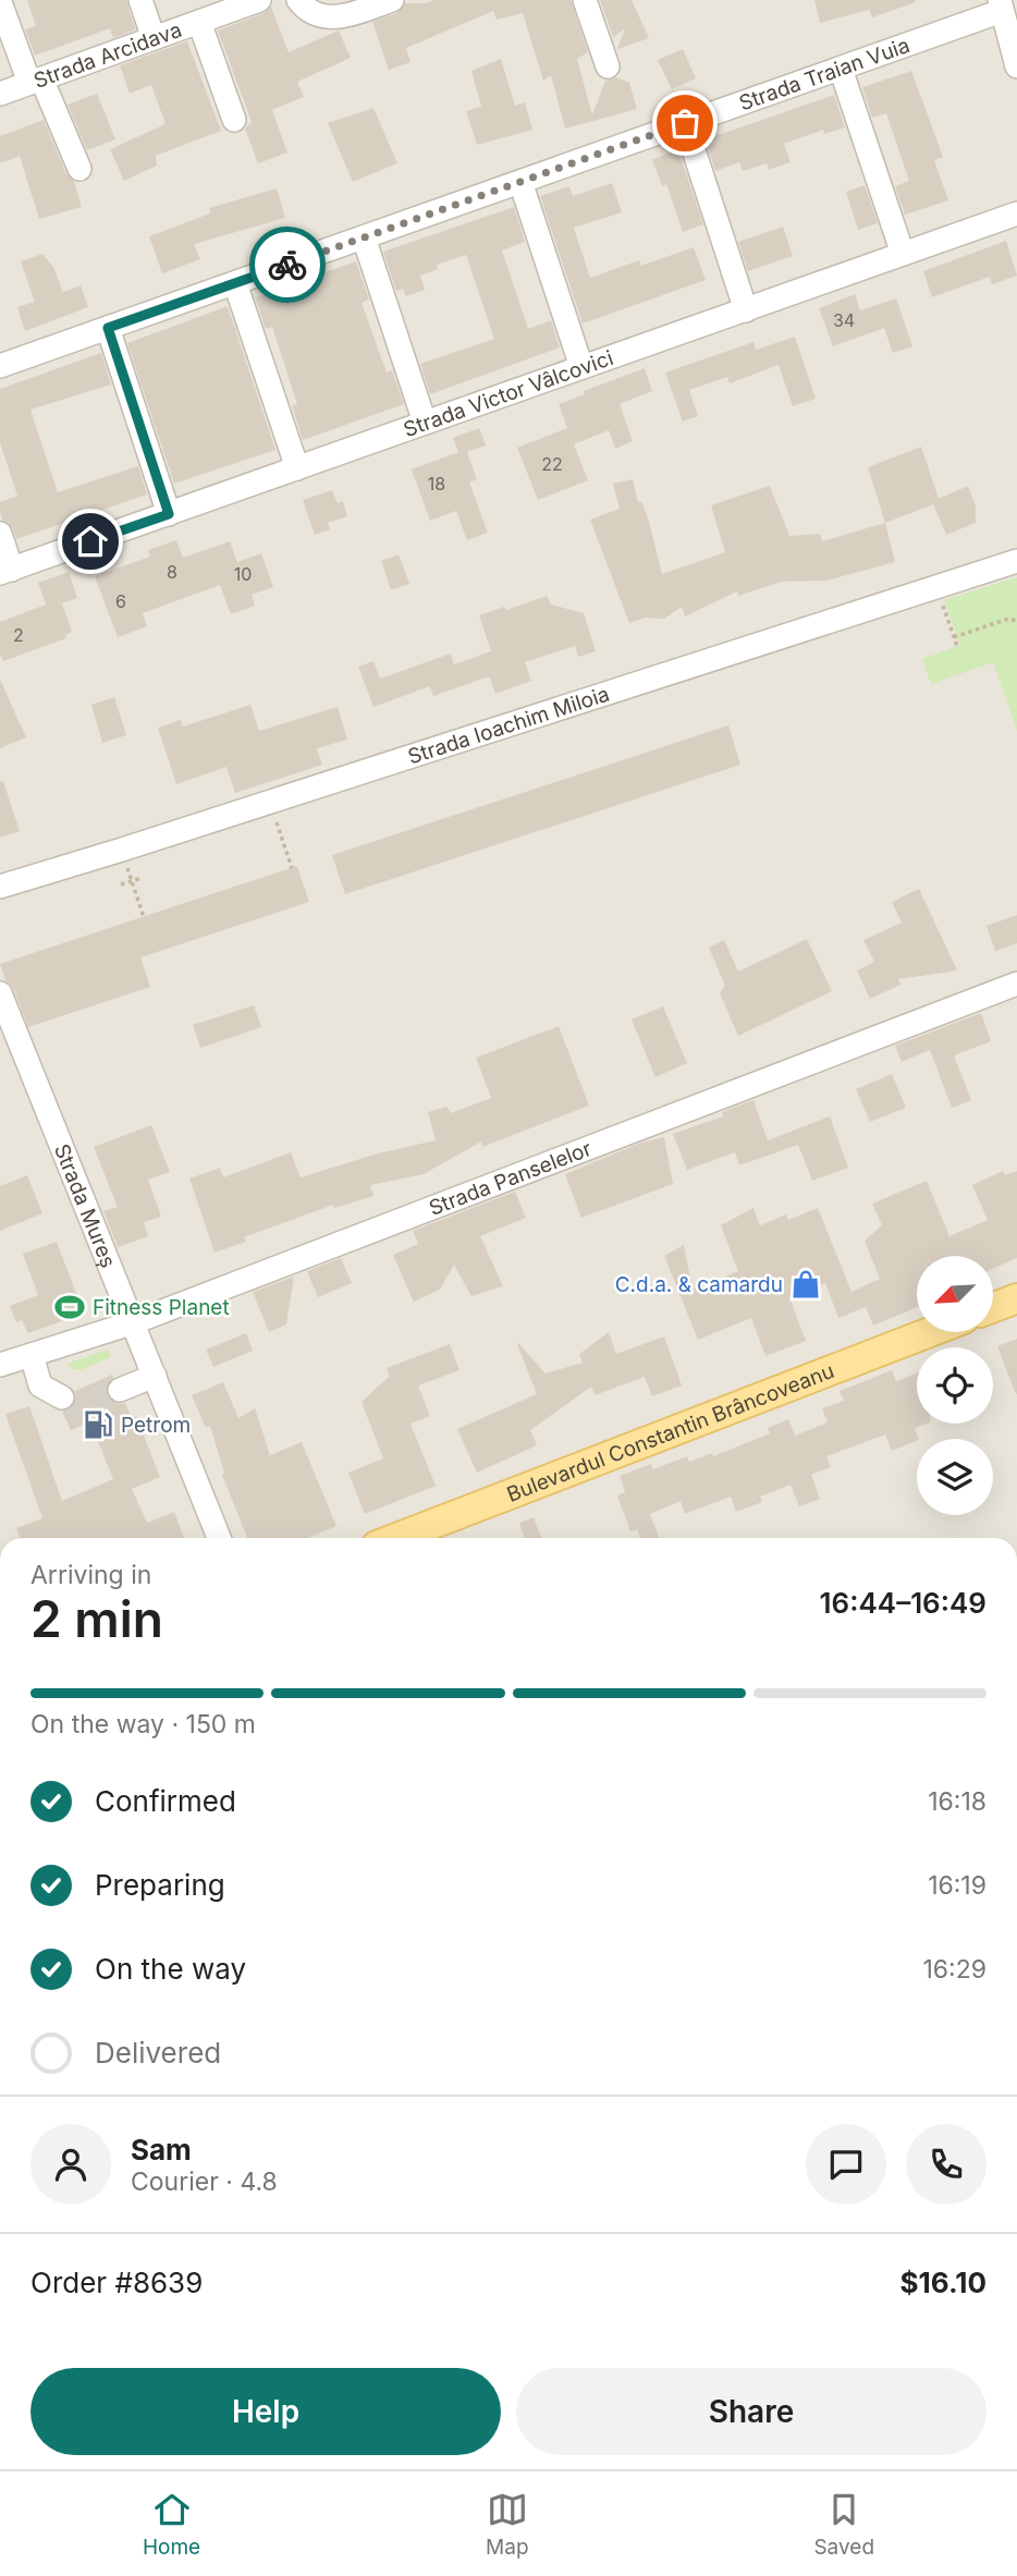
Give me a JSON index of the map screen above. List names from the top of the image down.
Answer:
{
  "streets": {
    "main road": ["Bulevardul Constantin Brâncoveanu"],
    "street": [
      "Strada Arcidava",
      "Strada Traian Vuia",
      "Strada Victor Vâlcovici",
      "Strada Ioachim Miloia",
      "Strada Panselelor",
      "Strada Mureș"
    ]
  },
  "crossings": [
    ["Strada Panselelor", "Strada Mureș"]
  ],
  "places": {
    "shop": ["C.d.a. & camardu"],
    "sports": ["Fitness Planet"],
    "fuel station": ["Petrom"]
  },
  "house_numbers": [
    "34",
    "22",
    "18",
    "8",
    "10",
    "6",
    "2"
  ],
  "north": "bottom left",
  "page": {
    "heading": ["2 min", "Arriving in", "16:44–16:49"],
    "panel": [
      "Sam",
      "Courier · 4.8",
      "Order #8639",
      "$16.10"
    ],
    "bar": "On the way · 150 m",
    "list": [
      ["Confirmed", "16:18"],
      ["Preparing", "16:19"],
      ["On the way", "16:29"],
      "Delivered"
    ],
    "buttons": ["Help", "Share"],
    "tabs": ["Home", "Map", "Saved"]
  }
}
